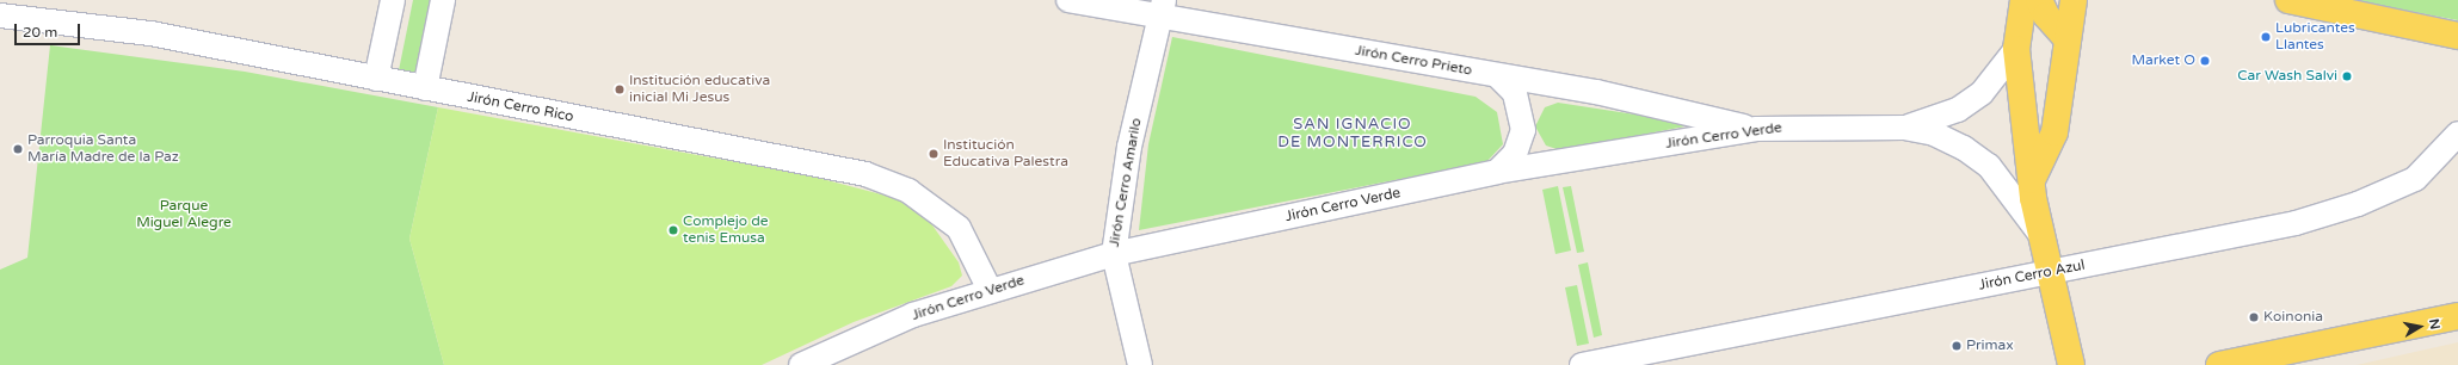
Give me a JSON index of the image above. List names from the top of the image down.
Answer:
{
  "streets": {
    "street": [
      "Jirón Cerro Prieto",
      "Jirón Cerro Rico",
      "Jirón Cerro Verde",
      "Jirón Cerro Amarilo",
      "Jirón Cerro Azul"
    ]
  },
  "crossings": [
    ["Jirón Cerro Prieto", "Jirón Cerro Verde"],
    ["Jirón Cerro Prieto", "Jirón Cerro Amarilo"],
    ["Jirón Cerro Rico", "Jirón Cerro Verde"],
    ["Jirón Cerro Verde", "Jirón Cerro Amarilo"]
  ],
  "districts": ["SAN IGNACIO DE MONTERRICO"],
  "parks": ["Parque Miguel Alegre"],
  "places": [
    "Lubricantes Llantes",
    "Market O",
    "Car Wash Salvi",
    "Institución educativa inicial Mi Jesus",
    "Parroquia Santa María Madre de la Paz",
    "Institución Educativa Palestra",
    "Complejo de tenis Emusa",
    "Koinonia",
    "Primax"
  ],
  "scale_bar": "20 m",
  "north": "right"
}
